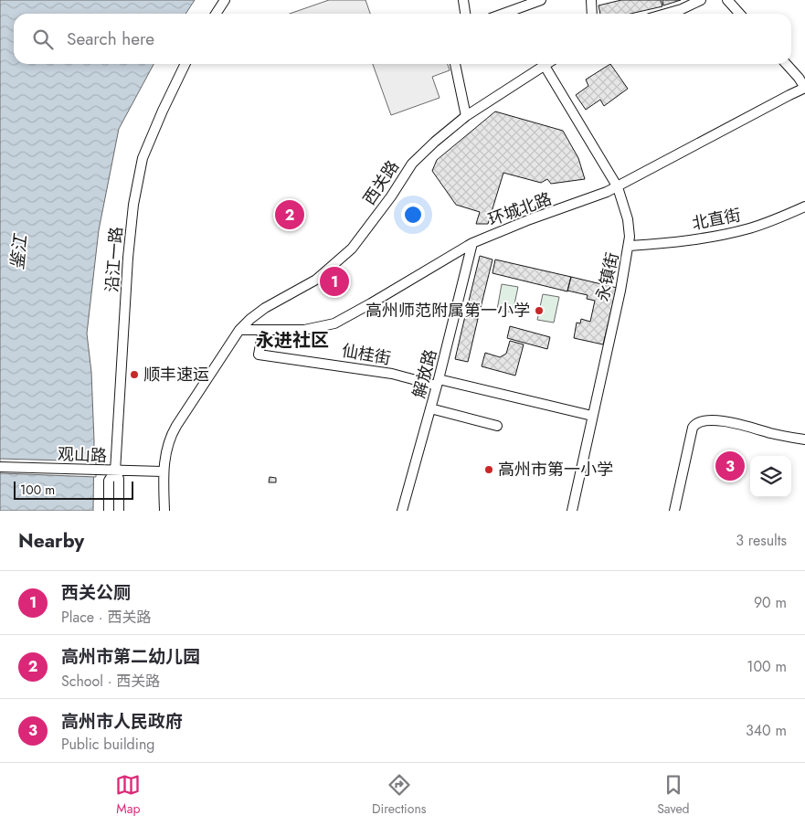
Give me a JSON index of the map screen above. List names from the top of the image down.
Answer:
{
  "streets": {
    "street": [
      "西关路",
      "环城北路",
      "北直街",
      "沿江一路",
      "永镇街",
      "仙桂街",
      "解放路",
      "观山路"
    ]
  },
  "crossings": [
    ["西关路", "环城北路"],
    ["西关路", "永镇街"],
    ["西关路", "观山路"],
    ["环城北路", "永镇街"],
    ["环城北路", "仙桂街"],
    ["环城北路", "解放路"],
    ["北直街", "永镇街"],
    ["沿江一路", "观山路"],
    ["永镇街", "仙桂街"],
    ["仙桂街", "解放路"]
  ],
  "districts": ["永进社区"],
  "water": ["鉴江"],
  "places": ["高州师范附属第一小学", "顺丰速运", "高州市第一小学"],
  "scale_bar": "100 m",
  "page": {
    "search": "Search here",
    "pins": ["2", "1", "3"],
    "scale": "100 m",
    "heading": ["Nearby", "3 results"],
    "list": [
      {
        "mark": "1",
        "name": "西关公厕",
        "note": "Place · 西关路",
        "value": "90 m"
      },
      {
        "mark": "2",
        "name": "高州市第二幼儿园",
        "note": "School · 西关路",
        "value": "100 m"
      },
      {
        "mark": "3",
        "name": "高州市人民政府",
        "note": "Public building",
        "value": "340 m"
      }
    ],
    "nav": ["Map", "Directions", "Saved"]
  }
}
